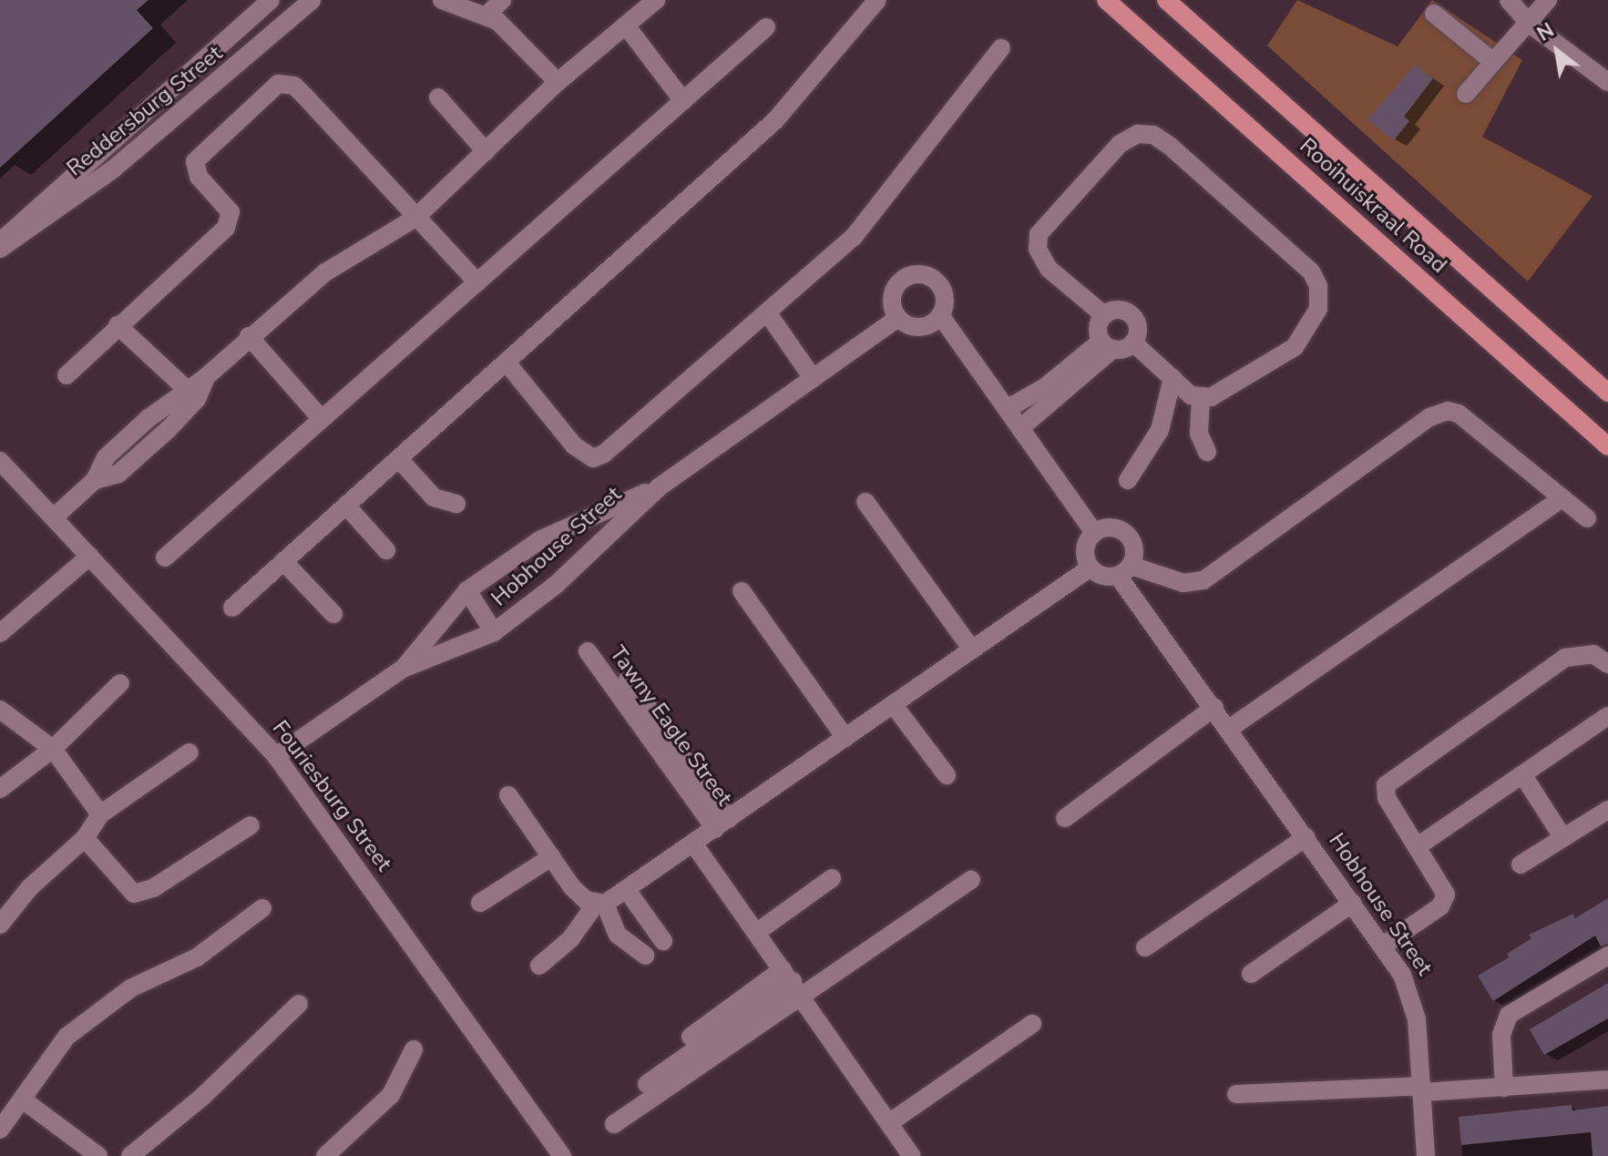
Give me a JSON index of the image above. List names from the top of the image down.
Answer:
{
  "streets": {
    "main road": ["Rooihuiskraal Road"],
    "street": [
      "Reddersburg Street",
      "Hobhouse Street",
      "Tawny Eagle Street",
      "Fouriesburg Street"
    ]
  },
  "crossings": [
    ["Hobhouse Street", "Tawny Eagle Street"],
    ["Hobhouse Street", "Fouriesburg Street"]
  ],
  "north": "top left"
}
